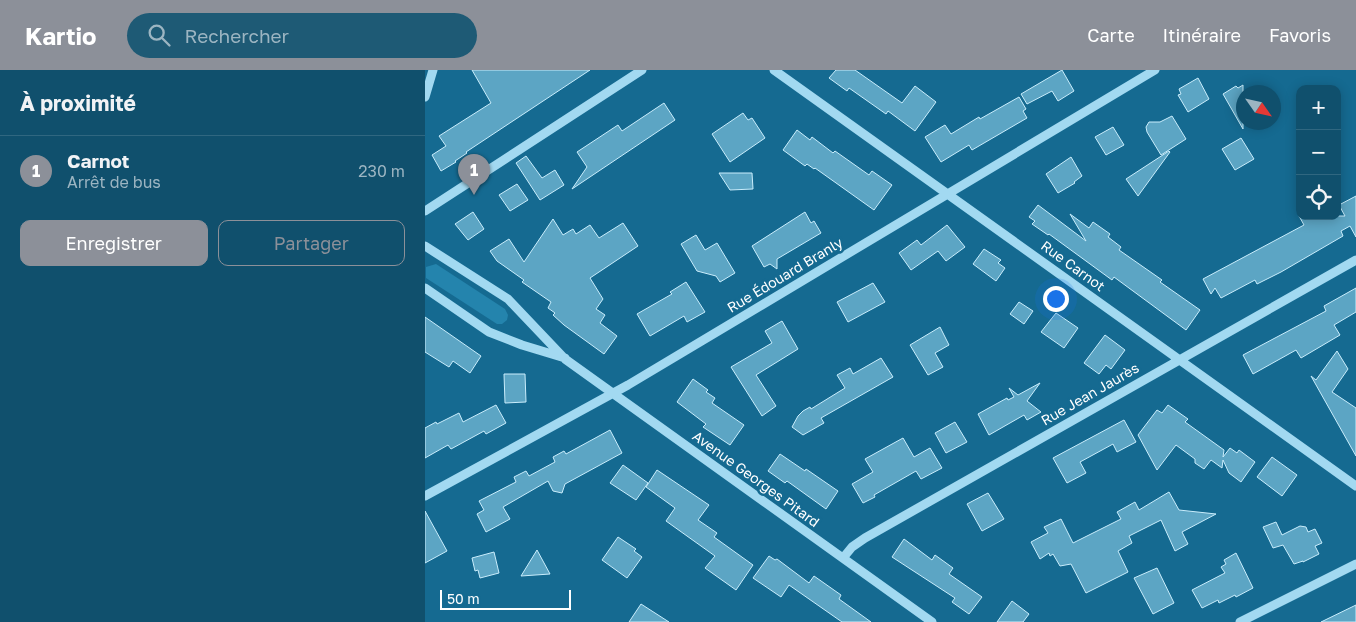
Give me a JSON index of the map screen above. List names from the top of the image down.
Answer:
{
  "streets": {
    "street": [
      "Rue Carnot",
      "Rue Édouard Branly",
      "Rue Jean Jaurès",
      "Avenue Georges Pitard"
    ]
  },
  "crossings": [
    ["Rue Carnot", "Rue Édouard Branly"],
    ["Rue Carnot", "Rue Jean Jaurès"],
    ["Rue Édouard Branly", "Avenue Georges Pitard"],
    ["Rue Jean Jaurès", "Avenue Georges Pitard"]
  ],
  "scale_bar": "50 m",
  "north": "bottom right",
  "page": {
    "header": "Kartio",
    "search": "Rechercher",
    "nav": ["Carte", "Itinéraire", "Favoris"],
    "heading": "À proximité",
    "map_buttons": ["+", "−"],
    "list": [
      {
        "mark": "1",
        "name": "Carnot",
        "note": "Arrêt de bus",
        "value": "230 m"
      }
    ],
    "pins": "1",
    "buttons": ["Enregistrer", "Partager"],
    "scale": "50 m"
  }
}
